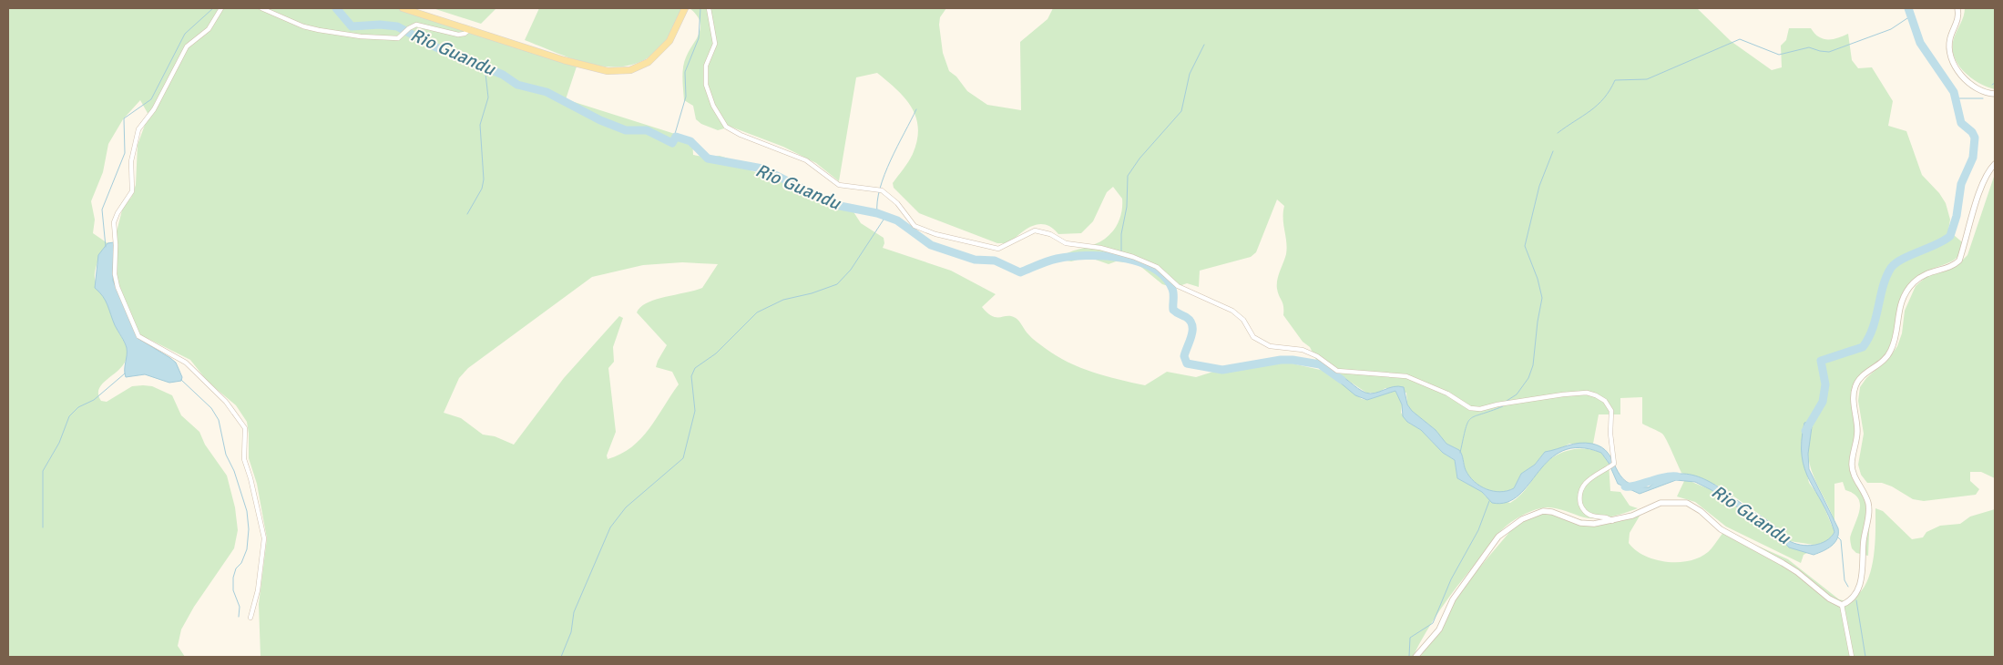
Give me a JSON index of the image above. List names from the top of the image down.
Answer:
{
  "water": ["Rio Guandu"]
}
